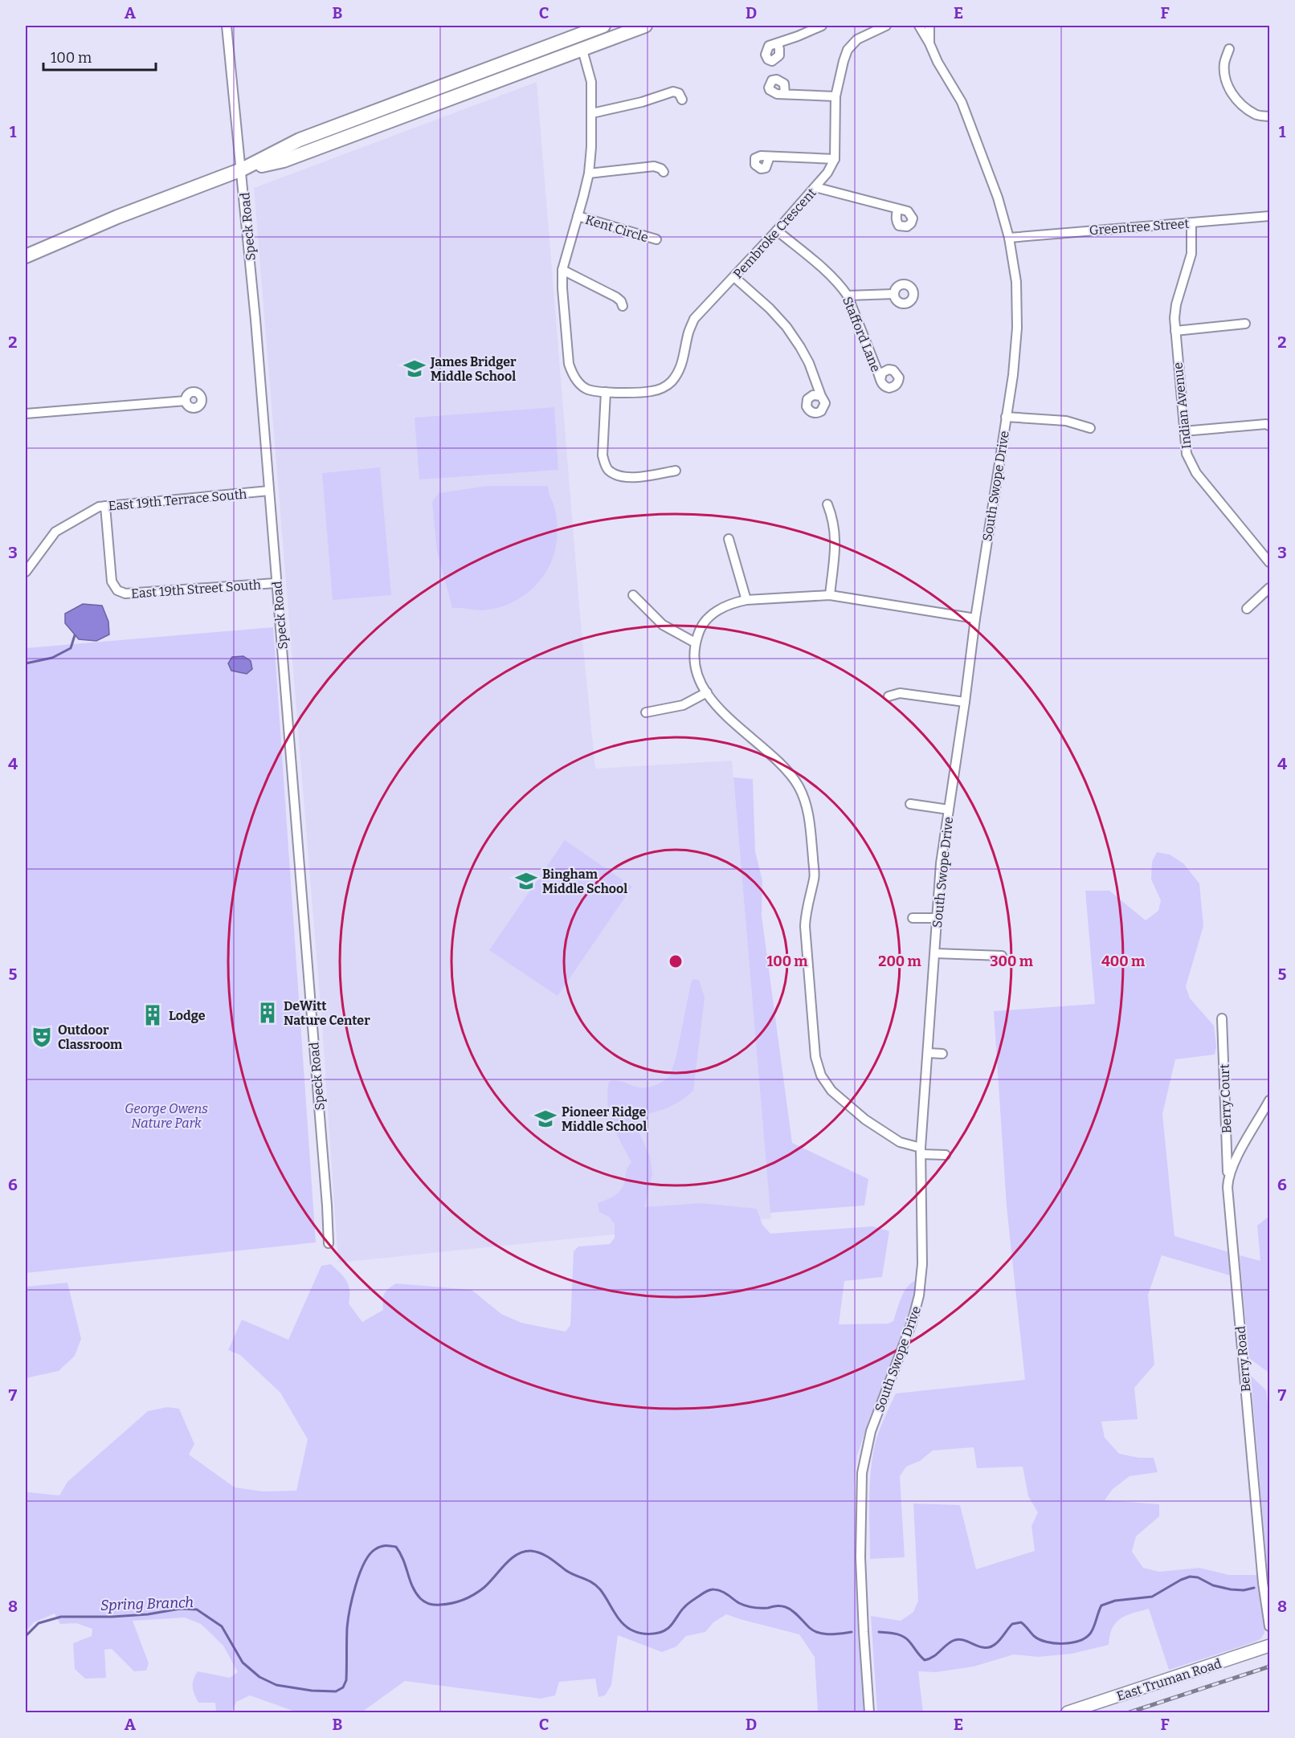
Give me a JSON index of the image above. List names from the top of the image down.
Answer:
{
  "streets": {
    "main road": ["East Truman Road"],
    "street": [
      "Speck Road",
      "Greentree Street",
      "Kent Circle",
      "Pembroke Crescent",
      "Stafford Lane",
      "Indian Avenue",
      "South Swope Drive",
      "East 19th Terrace South",
      "East 19th Street South",
      "Berry Court",
      "Berry Road"
    ]
  },
  "crossings": [
    ["Speck Road", "East 19th Terrace South"],
    ["Speck Road", "East 19th Street South"],
    ["Greentree Street", "Indian Avenue"],
    ["Greentree Street", "South Swope Drive"],
    ["Kent Circle", "Pembroke Crescent"],
    ["Pembroke Crescent", "Stafford Lane"],
    ["East 19th Terrace South", "East 19th Street South"],
    ["Berry Court", "Berry Road"]
  ],
  "water": ["Spring Branch"],
  "parks": ["George Owens Nature Park"],
  "places": {
    "school or university": ["James Bridger Middle School", "Bingham Middle School", "Pioneer Ridge Middle School"],
    "building": ["DeWitt Nature Center", "Lodge"],
    "theatre": ["Outdoor Classroom"]
  },
  "scale_bar": "100 m",
  "grid": {
    "columns": [
      "A",
      "B",
      "C",
      "D",
      "E",
      "F"
    ],
    "rows": [
      "1",
      "2",
      "3",
      "4",
      "5",
      "6",
      "7",
      "8"
    ]
  },
  "rings": [
    "100 m",
    "200 m",
    "300 m",
    "400 m"
  ]
}
